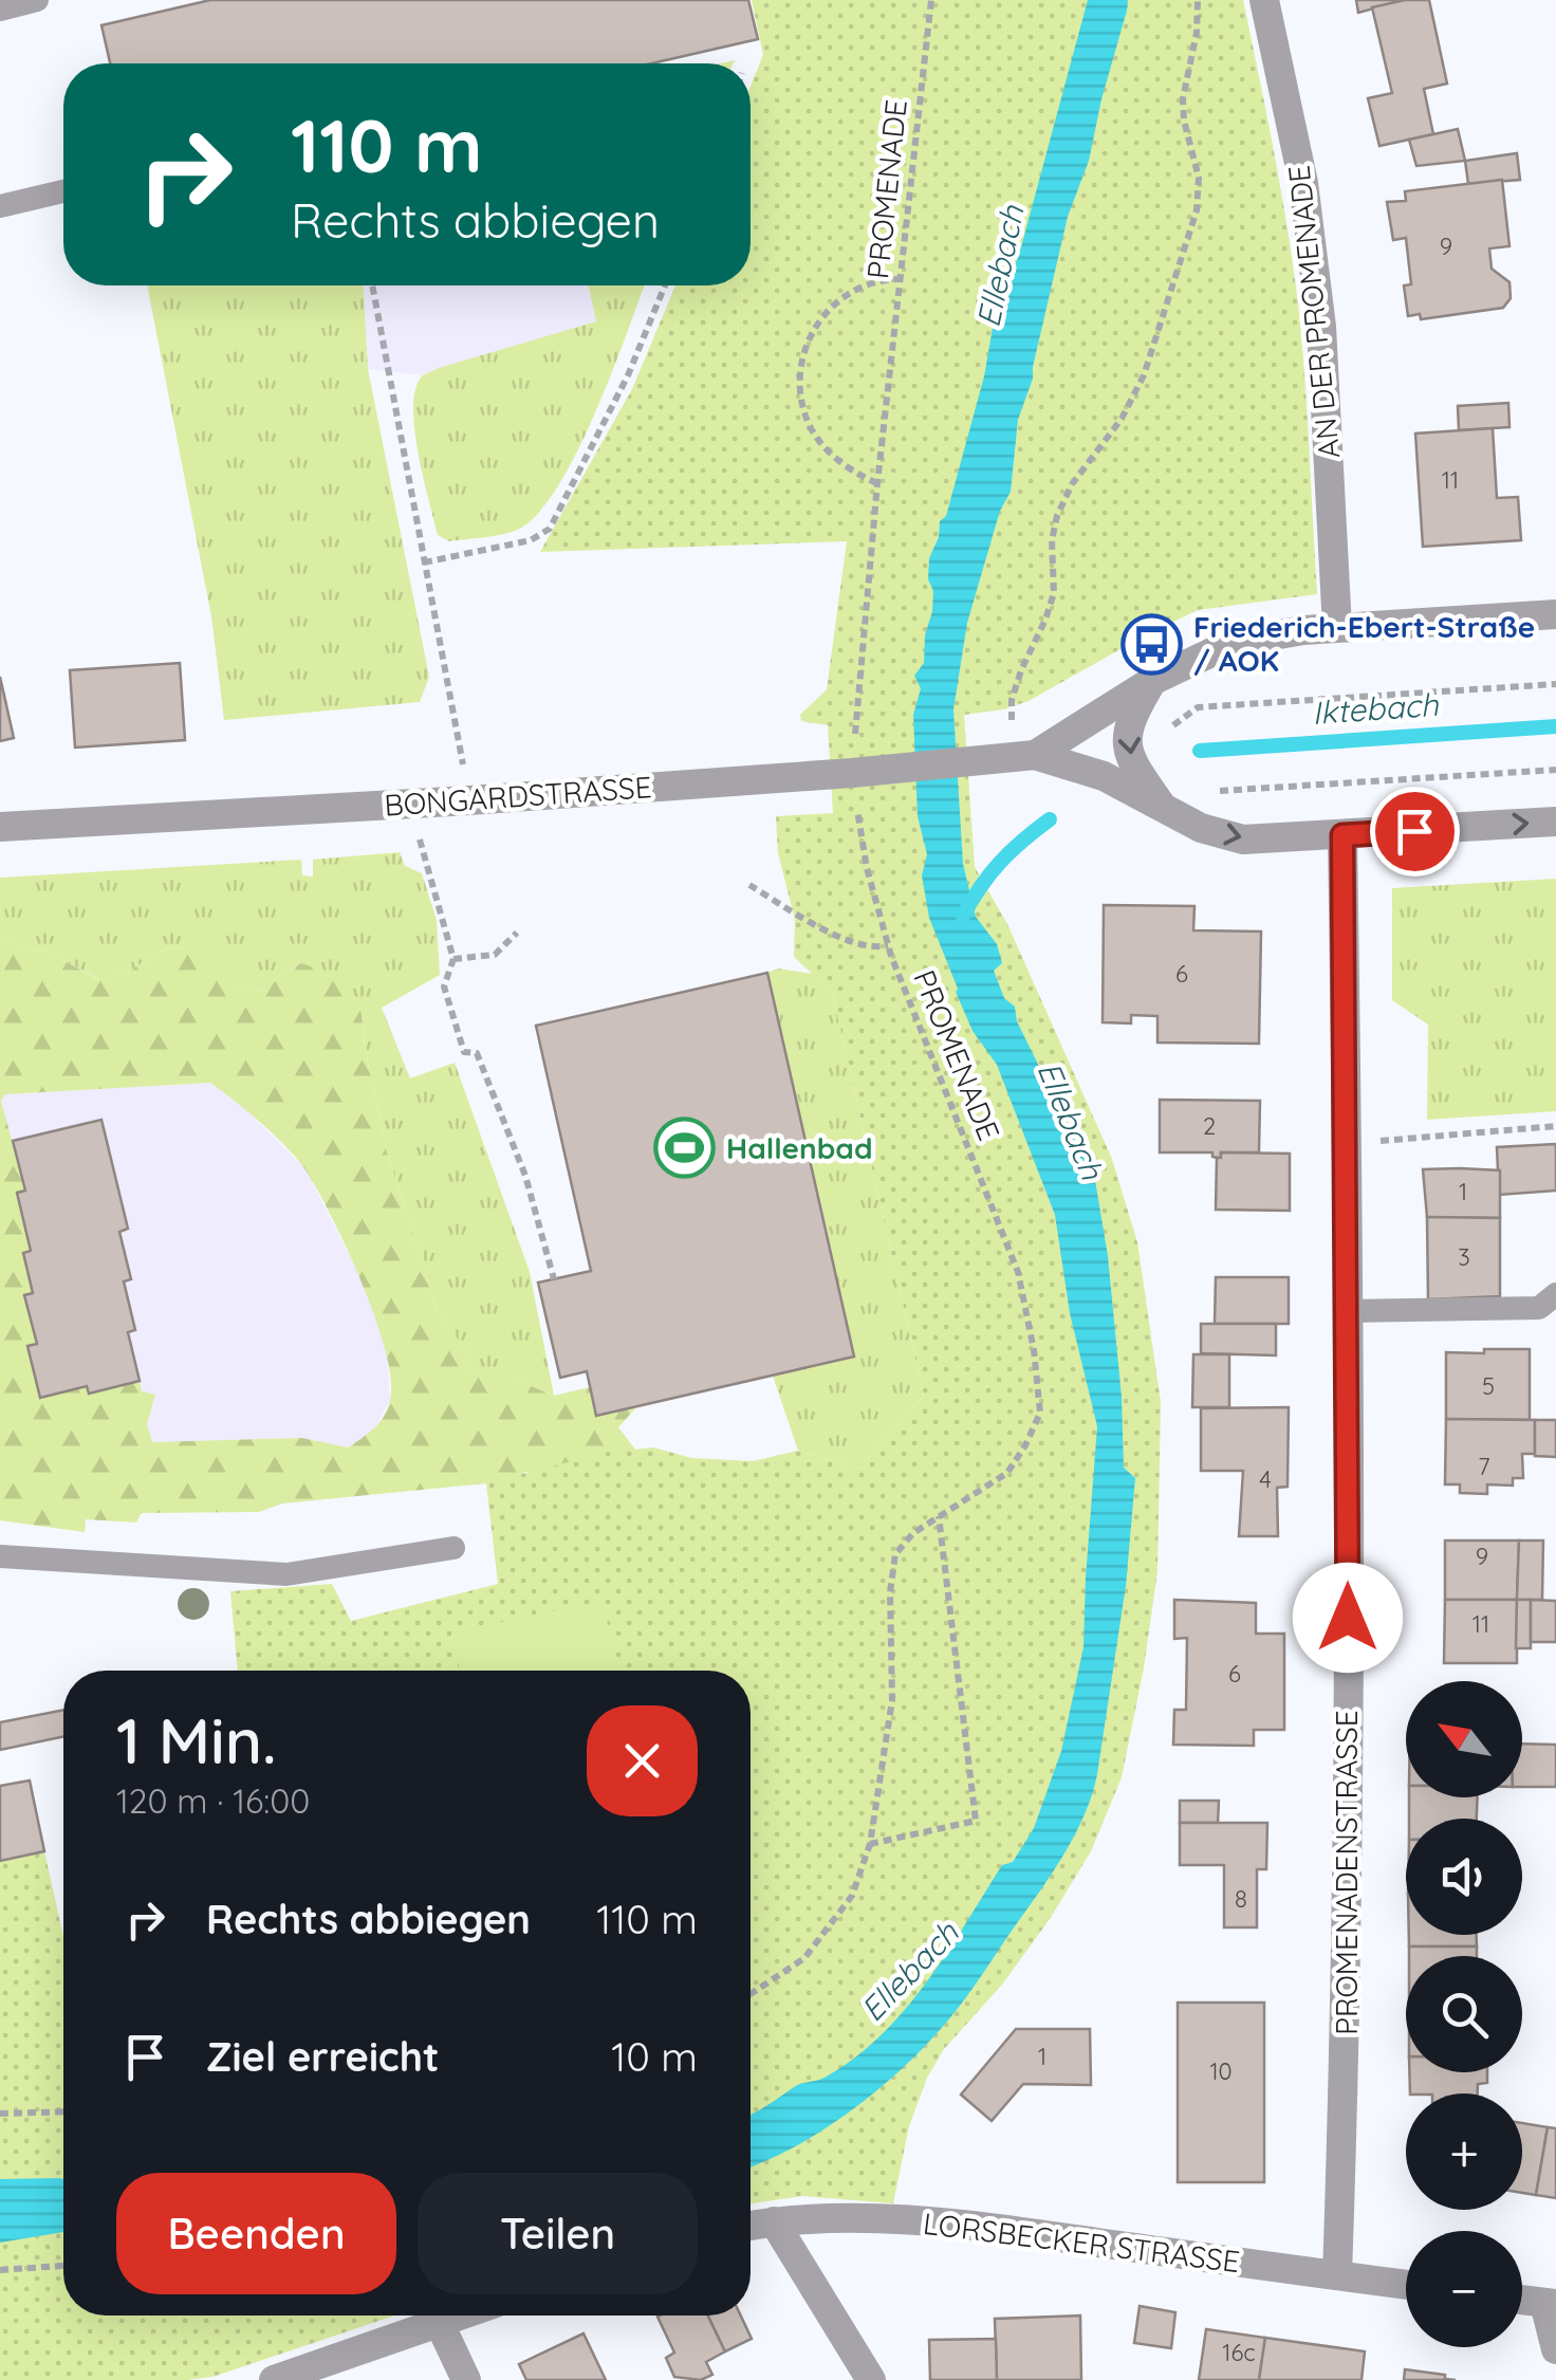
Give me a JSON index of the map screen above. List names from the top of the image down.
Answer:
{
  "streets": {
    "street": [
      "AN DER PROMENADE",
      "BONGARDSTRASSE",
      "PROMENADENSTRASSE",
      "LORSBECKER STRASSE"
    ],
    "path": ["PROMENADE"]
  },
  "crossings": [
    ["PROMENADE", "BONGARDSTRASSE"],
    ["PROMENADENSTRASSE", "LORSBECKER STRASSE"]
  ],
  "water": ["Ellebach", "Iktebach"],
  "places": {
    "bus stop": ["Friederich-Ebert-Straße / AOK"],
    "sports": ["Hallenbad"]
  },
  "house_numbers": [
    "9",
    "11",
    "6",
    "2",
    "1",
    "3",
    "5",
    "7",
    "4",
    "9",
    "11",
    "6",
    "8",
    "1",
    "10",
    "16c"
  ],
  "north": "top left",
  "page": {
    "turn": ["110 m", "Rechts abbiegen"],
    "heading": ["1 Min.", "120 m · 16:00"],
    "map_buttons": ["+", "−"],
    "list": [
      {
        "name": "Rechts abbiegen",
        "value": "110 m"
      },
      {
        "name": "Ziel erreicht",
        "value": "10 m"
      }
    ],
    "buttons": ["Beenden", "Teilen"]
  }
}
